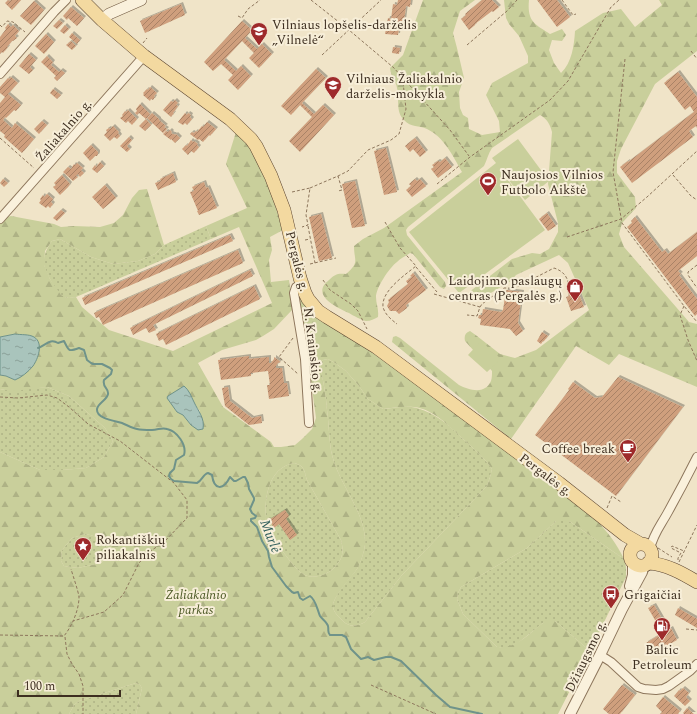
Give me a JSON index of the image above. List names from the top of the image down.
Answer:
{
  "streets": {
    "main road": ["Pergalės g."],
    "street": ["Žaliakalnio g.", "N. Krainskio g.", "Džiaugsmo g."]
  },
  "crossings": [
    ["Žaliakalnio g.", "Pergalės g."],
    ["Pergalės g.", "N. Krainskio g."],
    ["Pergalės g.", "Džiaugsmo g."]
  ],
  "water": ["Murlė"],
  "parks": ["Žaliakalnio parkas"],
  "places": {
    "school or university": ["Vilniaus lopšelis-darželis „Vilnelė“", "Vilniaus Žaliakalnio darželis-mokykla"],
    "sports": ["Naujosios Vilnios Futbolo Aikštė"],
    "shop": ["Laidojimo paslaugų centras (Pergalės g.)"],
    "cafe": ["Coffee break"],
    "place": ["Rokantiškių piliakalnis"],
    "bus stop": ["Grigaičiai"],
    "fuel station": ["Baltic Petroleum"]
  },
  "scale_bar": "100 m"
}
